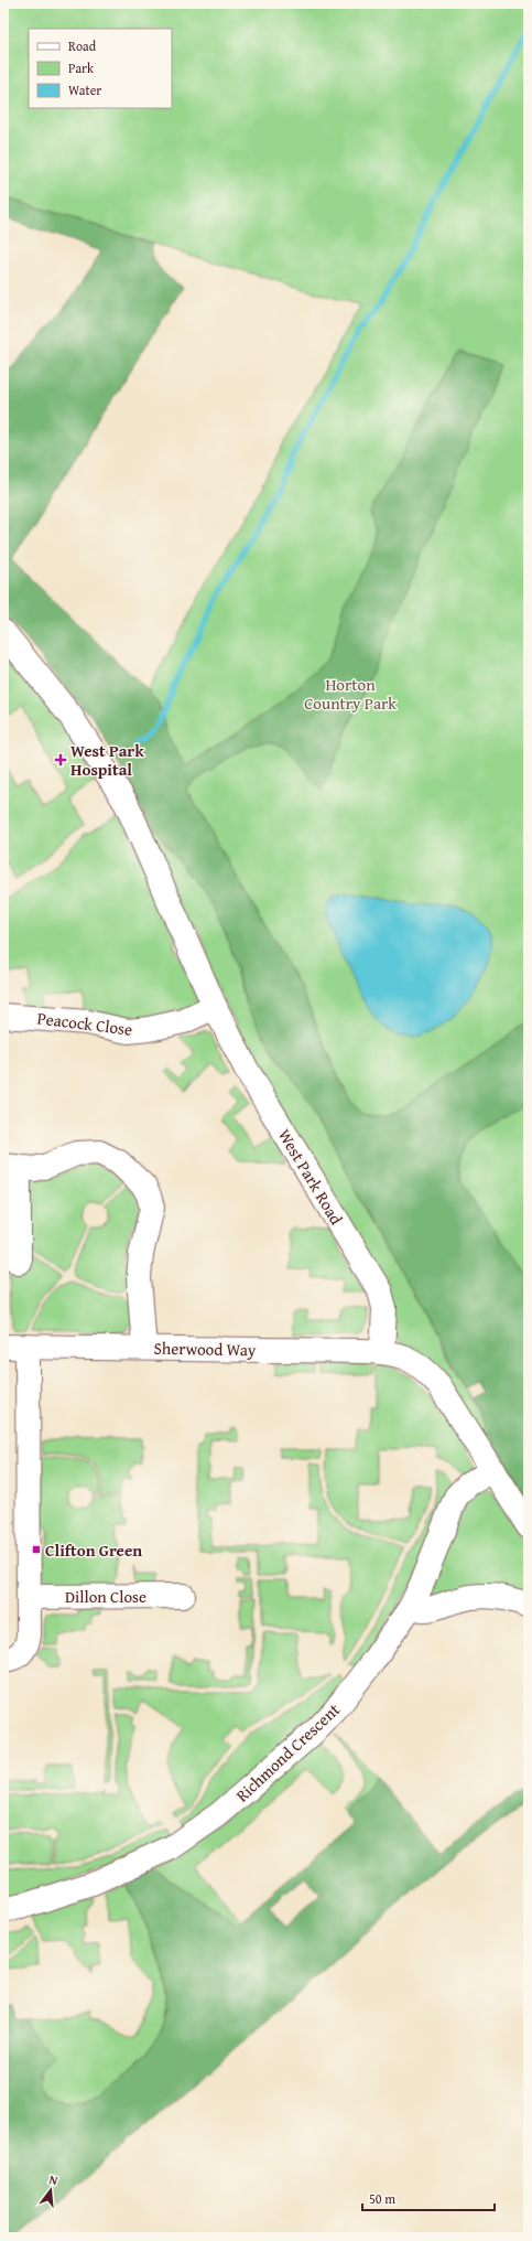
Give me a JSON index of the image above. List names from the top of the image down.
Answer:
{
  "streets": {
    "street": [
      "Peacock Close",
      "West Park Road",
      "Sherwood Way",
      "Dillon Close",
      "Richmond Crescent"
    ]
  },
  "crossings": [
    ["Peacock Close", "West Park Road"],
    ["West Park Road", "Sherwood Way"],
    ["Sherwood Way", "Richmond Crescent"]
  ],
  "parks": ["Horton Country Park"],
  "places": {
    "health": ["West Park Hospital"],
    "transit": ["Clifton Green"]
  },
  "legend": ["Road", "Park", "Water"],
  "scale_bar": "50 m",
  "north": "top"
}
